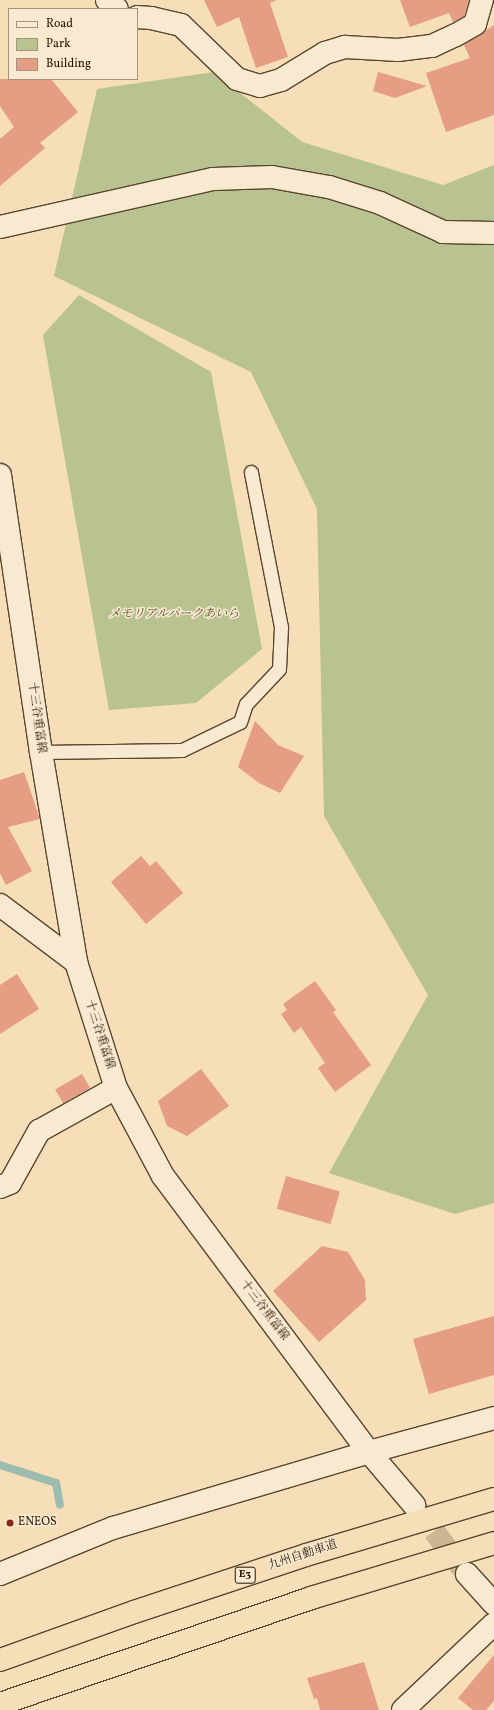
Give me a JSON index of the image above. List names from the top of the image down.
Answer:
{
  "streets": {
    "highway": ["九州自動車道", "E3"],
    "street": ["十三谷重富線"]
  },
  "parks": ["メモリアルパークあいら"],
  "places": ["ENEOS"],
  "legend": ["Road", "Park", "Building"]
}
